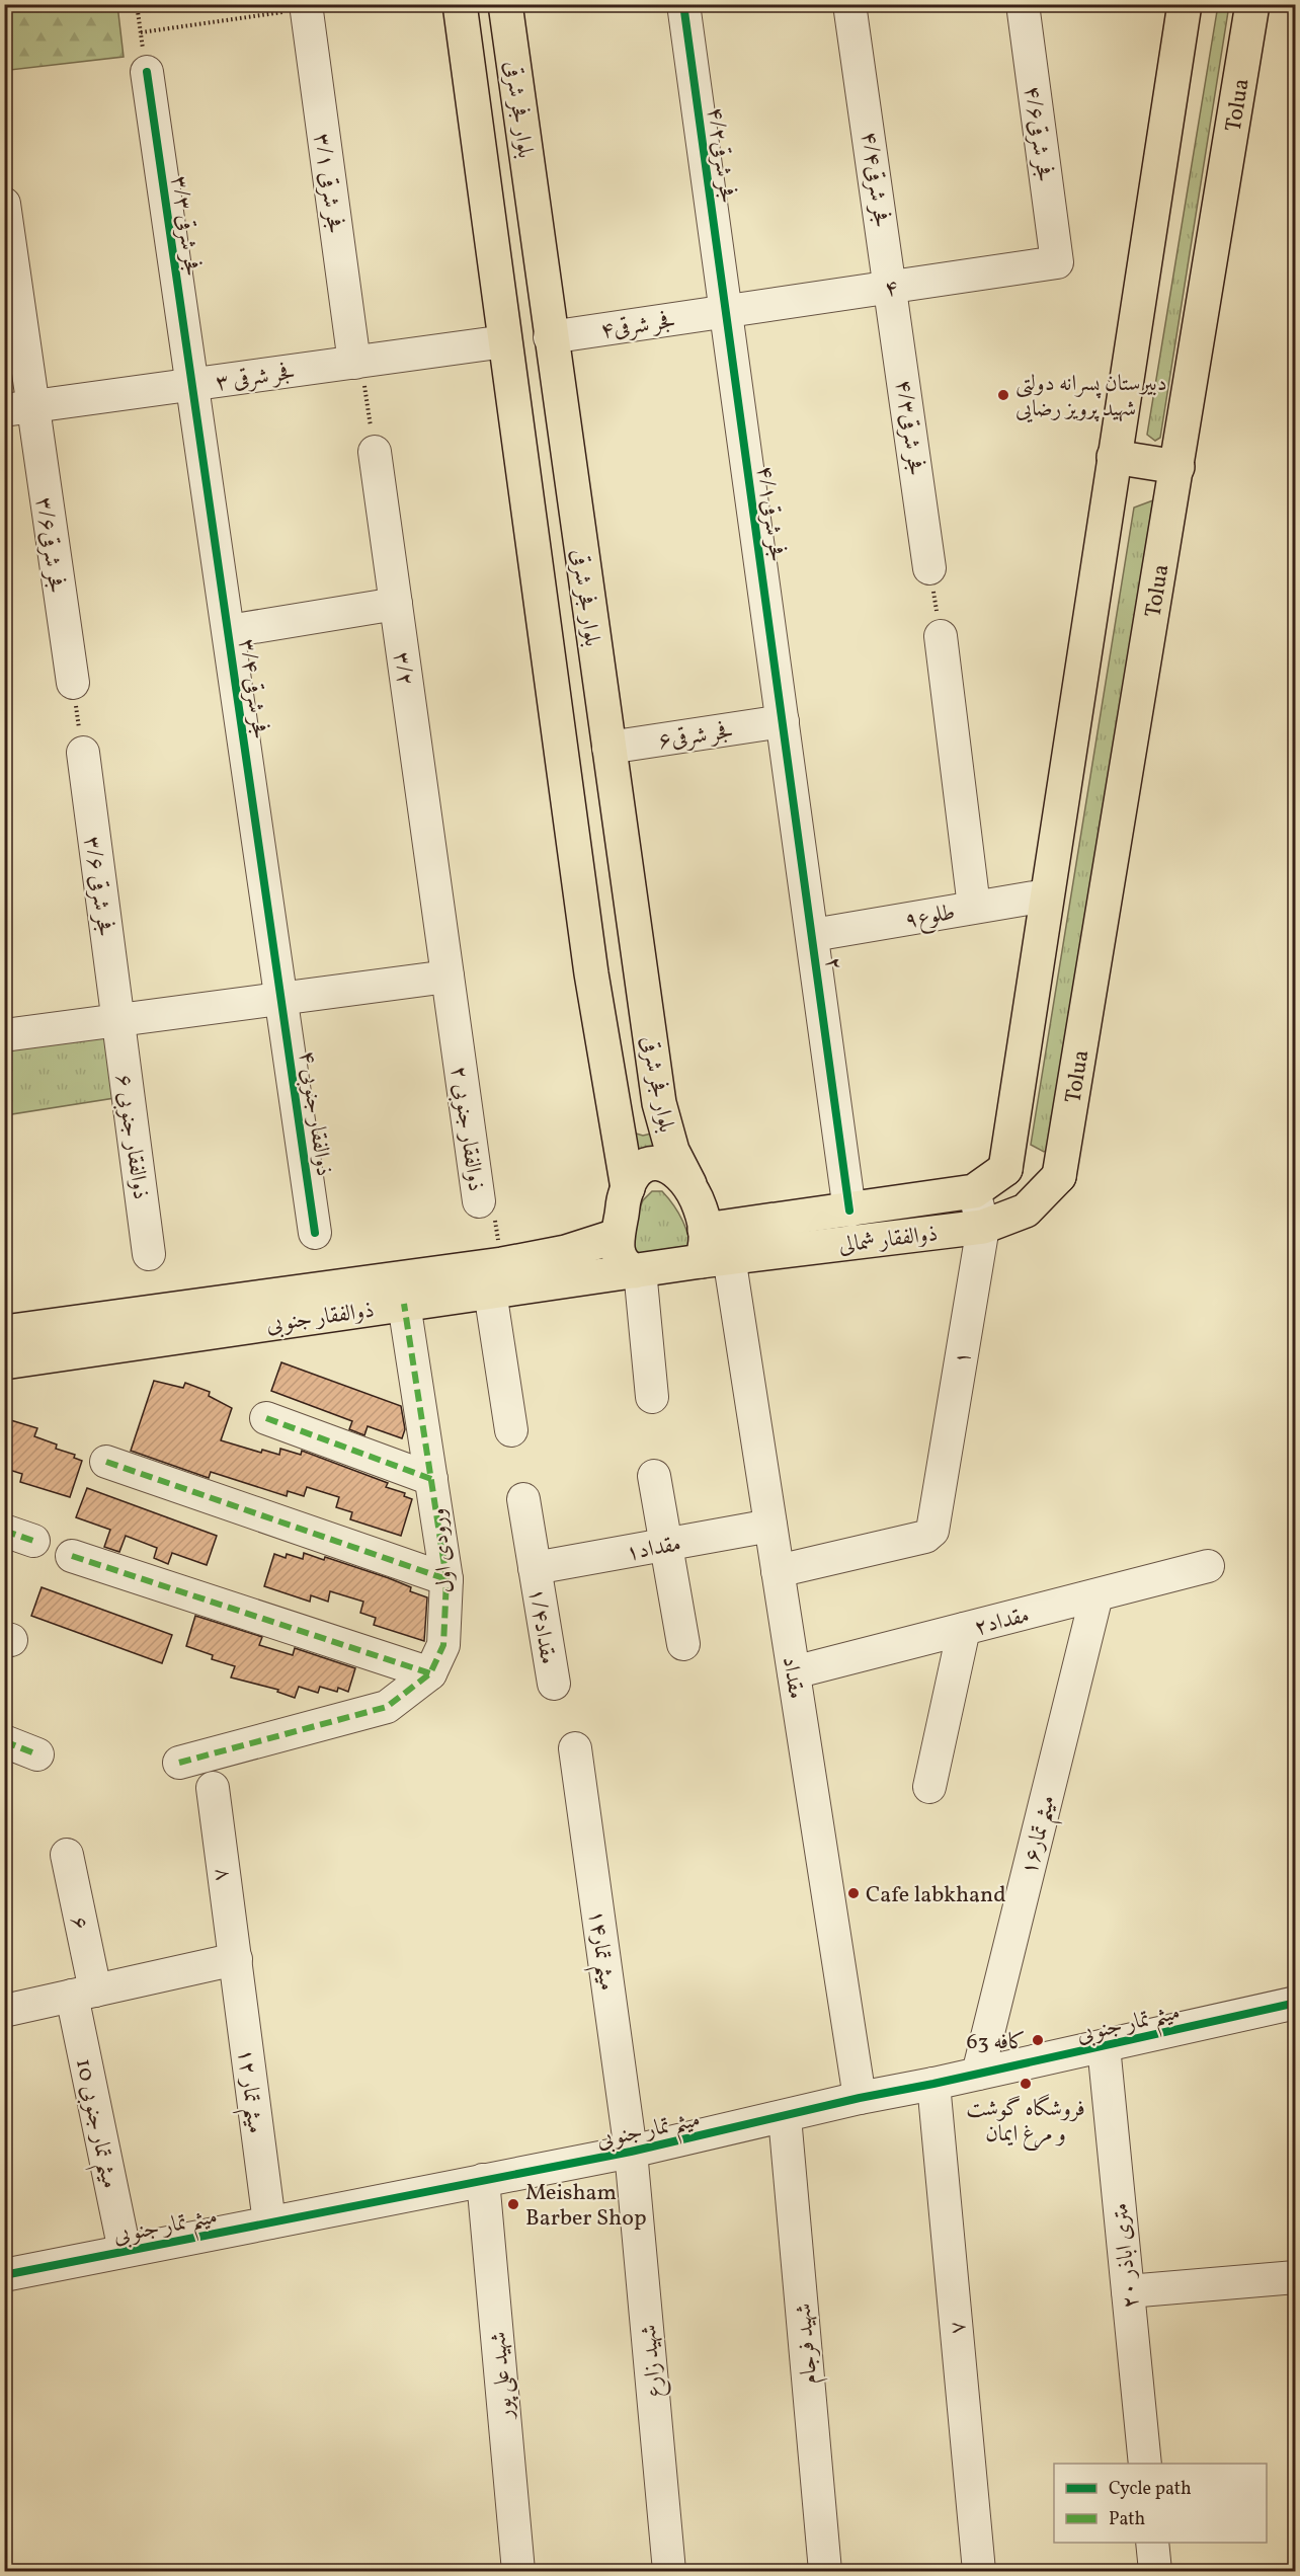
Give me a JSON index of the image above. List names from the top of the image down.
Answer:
{
  "streets": {
    "main road": [
      "Tolua",
      "بلوار فجر شرقی",
      "ذوالفقار شمالی",
      "ذوالفقار جنوبی"
    ],
    "street": [
      "فجر شرقی۴/۶",
      "فجر شرقی۴/۲",
      "فجر شرقی۴/۴",
      "۳/۱ فجر شرقی",
      "۳/۳ فجر شرقی",
      "۴",
      "فجر شرقی۴",
      "۳ فجر شرقی",
      "فجر شرقی۴/۳",
      "فجر شرقی۴/۱",
      "فجر شرقی۳/۶",
      "۳/۲",
      "۳/۴ فجر شرقی",
      "فجر شرقی۶",
      "۳/۶ فجر شرقی",
      "طلوع۹",
      "۲",
      "۴ ذوالفقار جنوبی",
      "۲ ذوالفقار جنوبی",
      "۶ ذوالفقار جنوبی",
      "۱",
      "مقداد۱",
      "ورودی اول",
      "مقداد۲",
      "مقداد۱/۴",
      "مقداد",
      "میثم تمار۱۶",
      "۸",
      "۶",
      "میثم تمار۱۴",
      "میثم تمار جنوبی",
      "میثم تمار ۱۲",
      "میثم تمار جنوبی 10",
      "۲۰ متری اباذر",
      "۷",
      "شهید فرجام",
      "شهید زارع",
      "شهید علی پور"
    ]
  },
  "crossings": [
    ["Tolua", "ذوالفقار شمالی"],
    ["بلوار فجر شرقی", "فجر شرقی۴"],
    ["بلوار فجر شرقی", "۳ فجر شرقی"],
    ["بلوار فجر شرقی", "فجر شرقی۶"],
    ["بلوار فجر شرقی", "ذوالفقار شمالی"],
    ["بلوار فجر شرقی", "ذوالفقار جنوبی"],
    ["بلوار فجر شرقی", "مقداد"],
    ["فجر شرقی۴/۶", "۴"],
    ["فجر شرقی۴/۲", "۴"],
    ["فجر شرقی۴/۲", "فجر شرقی۴"],
    ["فجر شرقی۴/۲", "فجر شرقی۴/۱"],
    ["فجر شرقی۴/۴", "۴"],
    ["فجر شرقی۴/۴", "فجر شرقی۴/۳"],
    ["۳/۱ فجر شرقی", "۳ فجر شرقی"],
    ["۳/۳ فجر شرقی", "۳ فجر شرقی"],
    ["۳/۳ فجر شرقی", "۳/۴ فجر شرقی"],
    ["۴", "فجر شرقی۴"],
    ["۴", "فجر شرقی۴/۳"],
    ["۴", "فجر شرقی۴/۱"],
    ["فجر شرقی۴", "فجر شرقی۴/۱"],
    ["۳ فجر شرقی", "فجر شرقی۳/۶"],
    ["۳ فجر شرقی", "۳/۴ فجر شرقی"],
    ["فجر شرقی۴/۱", "فجر شرقی۶"],
    ["فجر شرقی۴/۱", "۲"],
    ["۳/۲", "۲ ذوالفقار جنوبی"],
    ["۳/۴ فجر شرقی", "۴ ذوالفقار جنوبی"],
    ["فجر شرقی۶", "۲"],
    ["۳/۶ فجر شرقی", "۶ ذوالفقار جنوبی"],
    ["طلوع۹", "۲"],
    ["۲", "ذوالفقار شمالی"],
    ["۲ ذوالفقار جنوبی", "ذوالفقار جنوبی"],
    ["ذوالفقار شمالی", "ذوالفقار جنوبی"],
    ["ذوالفقار شمالی", "۱"],
    ["ذوالفقار شمالی", "مقداد"],
    ["ذوالفقار جنوبی", "ورودی اول"],
    ["ذوالفقار جنوبی", "مقداد"],
    ["۱", "مقداد"],
    ["مقداد۱", "مقداد۱/۴"],
    ["مقداد۱", "مقداد"],
    ["مقداد۲", "مقداد"],
    ["مقداد۲", "میثم تمار۱۶"],
    ["مقداد", "میثم تمار جنوبی"],
    ["میثم تمار۱۶", "میثم تمار جنوبی"],
    ["۸", "میثم تمار ۱۲"],
    ["۶", "میثم تمار جنوبی 10"],
    ["میثم تمار۱۴", "میثم تمار جنوبی"],
    ["میثم تمار۱۴", "شهید زارع"],
    ["میثم تمار جنوبی", "میثم تمار ۱۲"],
    ["میثم تمار جنوبی", "میثم تمار جنوبی 10"],
    ["میثم تمار جنوبی", "۲۰ متری اباذر"],
    ["میثم تمار جنوبی", "۷"],
    ["میثم تمار جنوبی", "شهید فرجام"],
    ["میثم تمار جنوبی", "شهید زارع"],
    ["میثم تمار جنوبی", "شهید علی پور"]
  ],
  "places": [
    "دبیرستان پسرانه دولتی شهید پرویز رضایی",
    "Cafe labkhand",
    "کافه 63",
    "فروشگاه گوشت و مرغ ایمان",
    "Meisham Barber Shop"
  ],
  "legend": ["Cycle path", "Path"]
}
